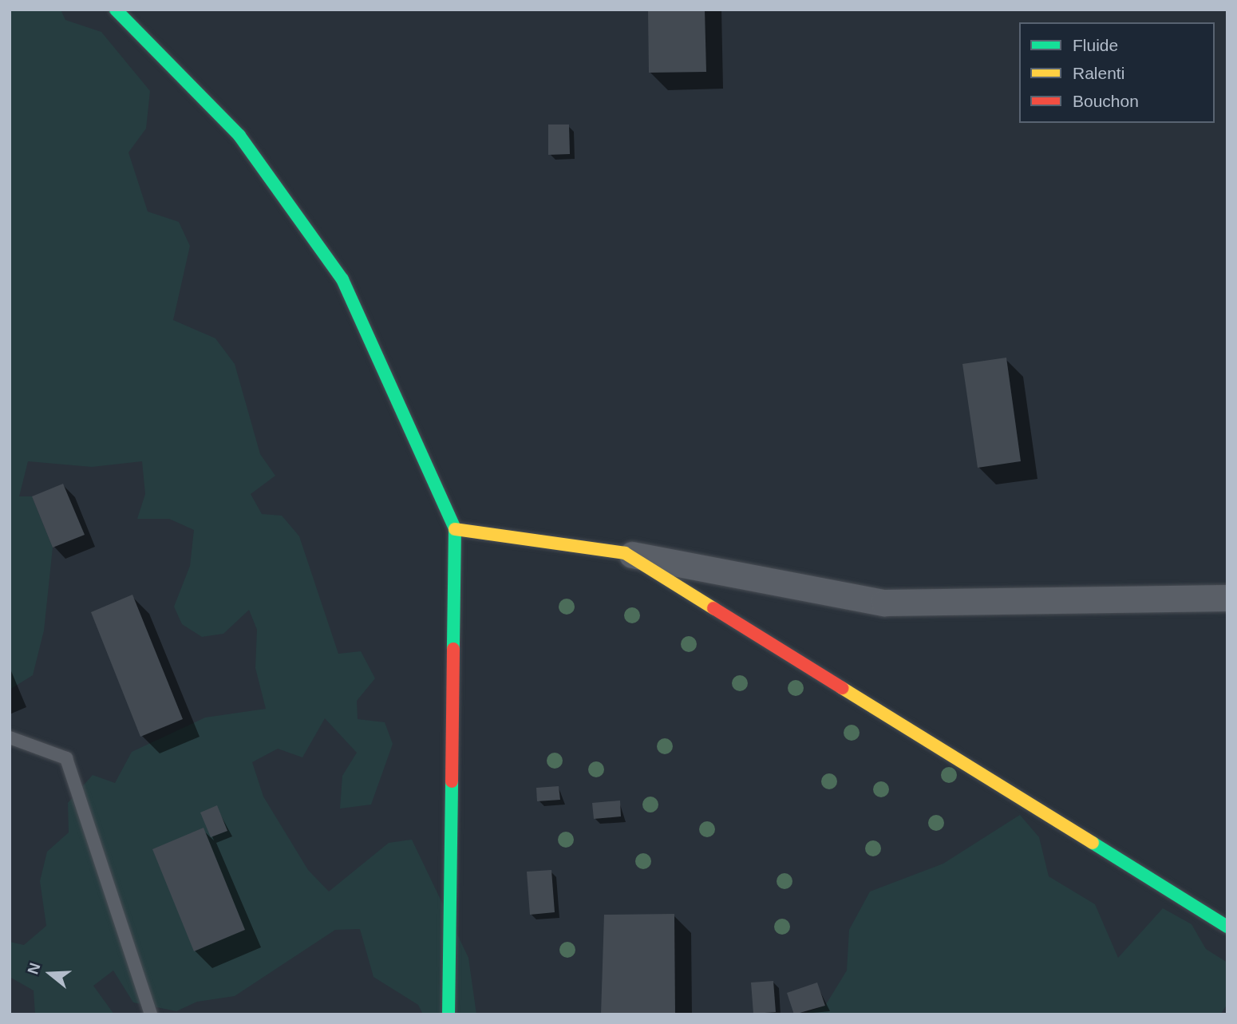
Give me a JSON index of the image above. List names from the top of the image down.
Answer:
{
  "legend": ["Fluide", "Ralenti", "Bouchon"],
  "north": "left"
}
